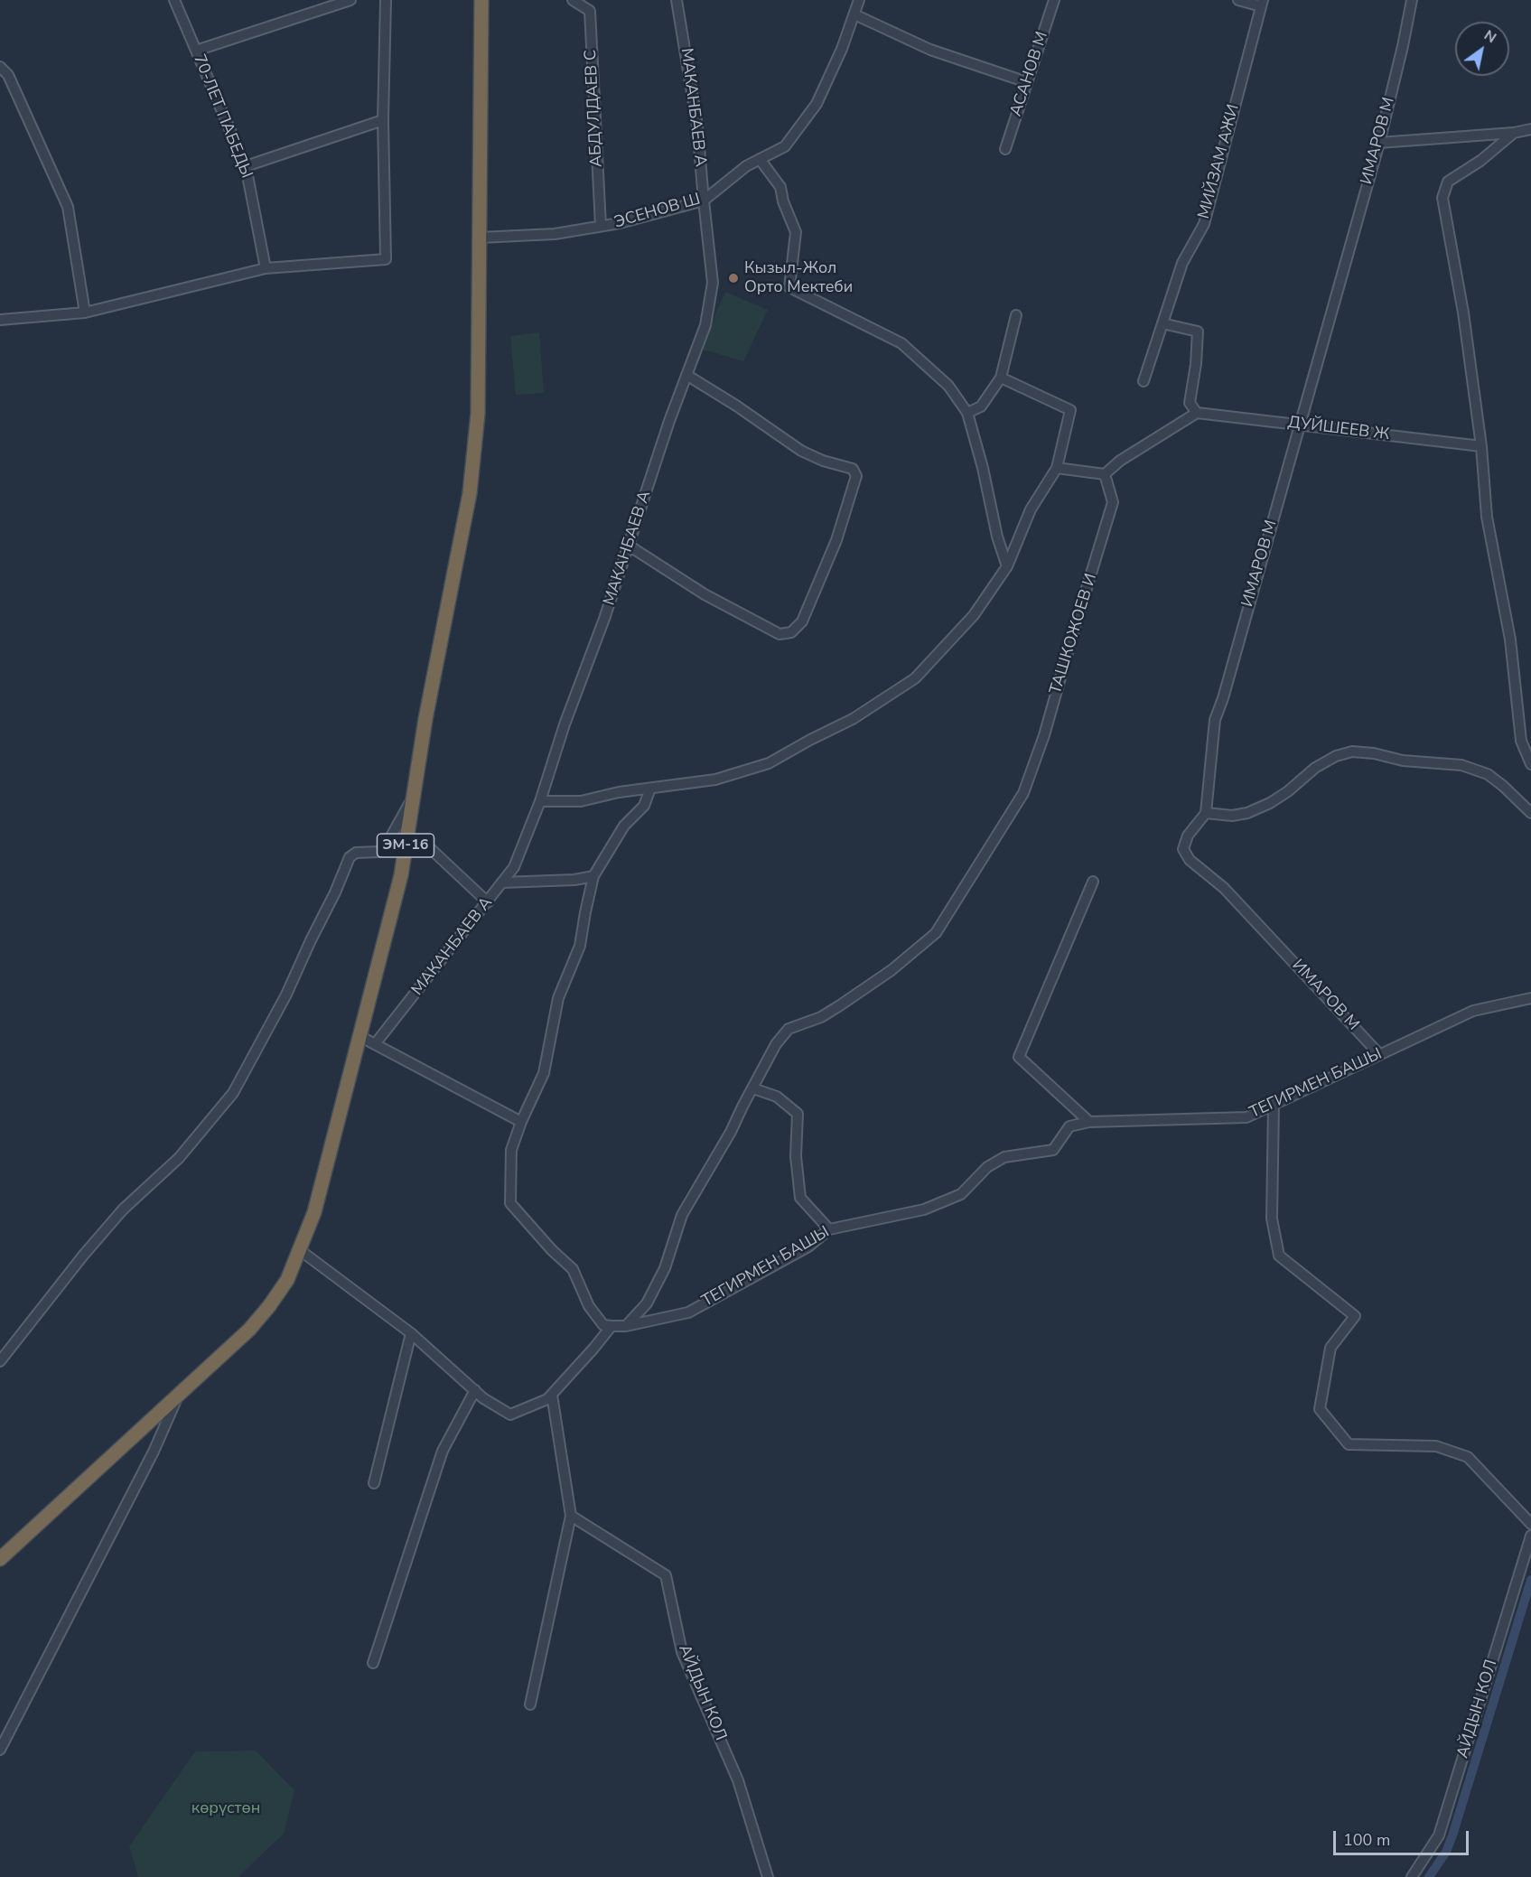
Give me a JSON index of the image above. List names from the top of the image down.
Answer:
{
  "streets": {
    "highway": ["ЭМ-16"],
    "street": [
      "АСАНОВ М",
      "МАКАНБАЕВ А",
      "АБДУЛДАЕВ С",
      "70-ЛЕТ ПАБЕДЫ",
      "ИМАРОВ М",
      "МИЙЗАМ АЖИ",
      "ЭСЕНОВ Ш",
      "ДУЙШЕЕВ Ж",
      "ТАШКОЖОЕВ И",
      "ТЕГИРМЕН БАШЫ",
      "АЙДЫН КОЛ"
    ]
  },
  "crossings": [
    ["МАКАНБАЕВ А", "ЭСЕНОВ Ш"],
    ["АБДУЛДАЕВ С", "ЭСЕНОВ Ш"],
    ["ИМАРОВ М", "ДУЙШЕЕВ Ж"],
    ["ИМАРОВ М", "ТЕГИРМЕН БАШЫ"],
    ["ЭСЕНОВ Ш", "ЭМ-16"],
    ["ТАШКОЖОЕВ И", "ТЕГИРМЕН БАШЫ"]
  ],
  "parks": ["көрүстөн"],
  "places": ["Кызыл-Жол Орто Мектеби"],
  "scale_bar": "100 m",
  "north": "top right"
}
